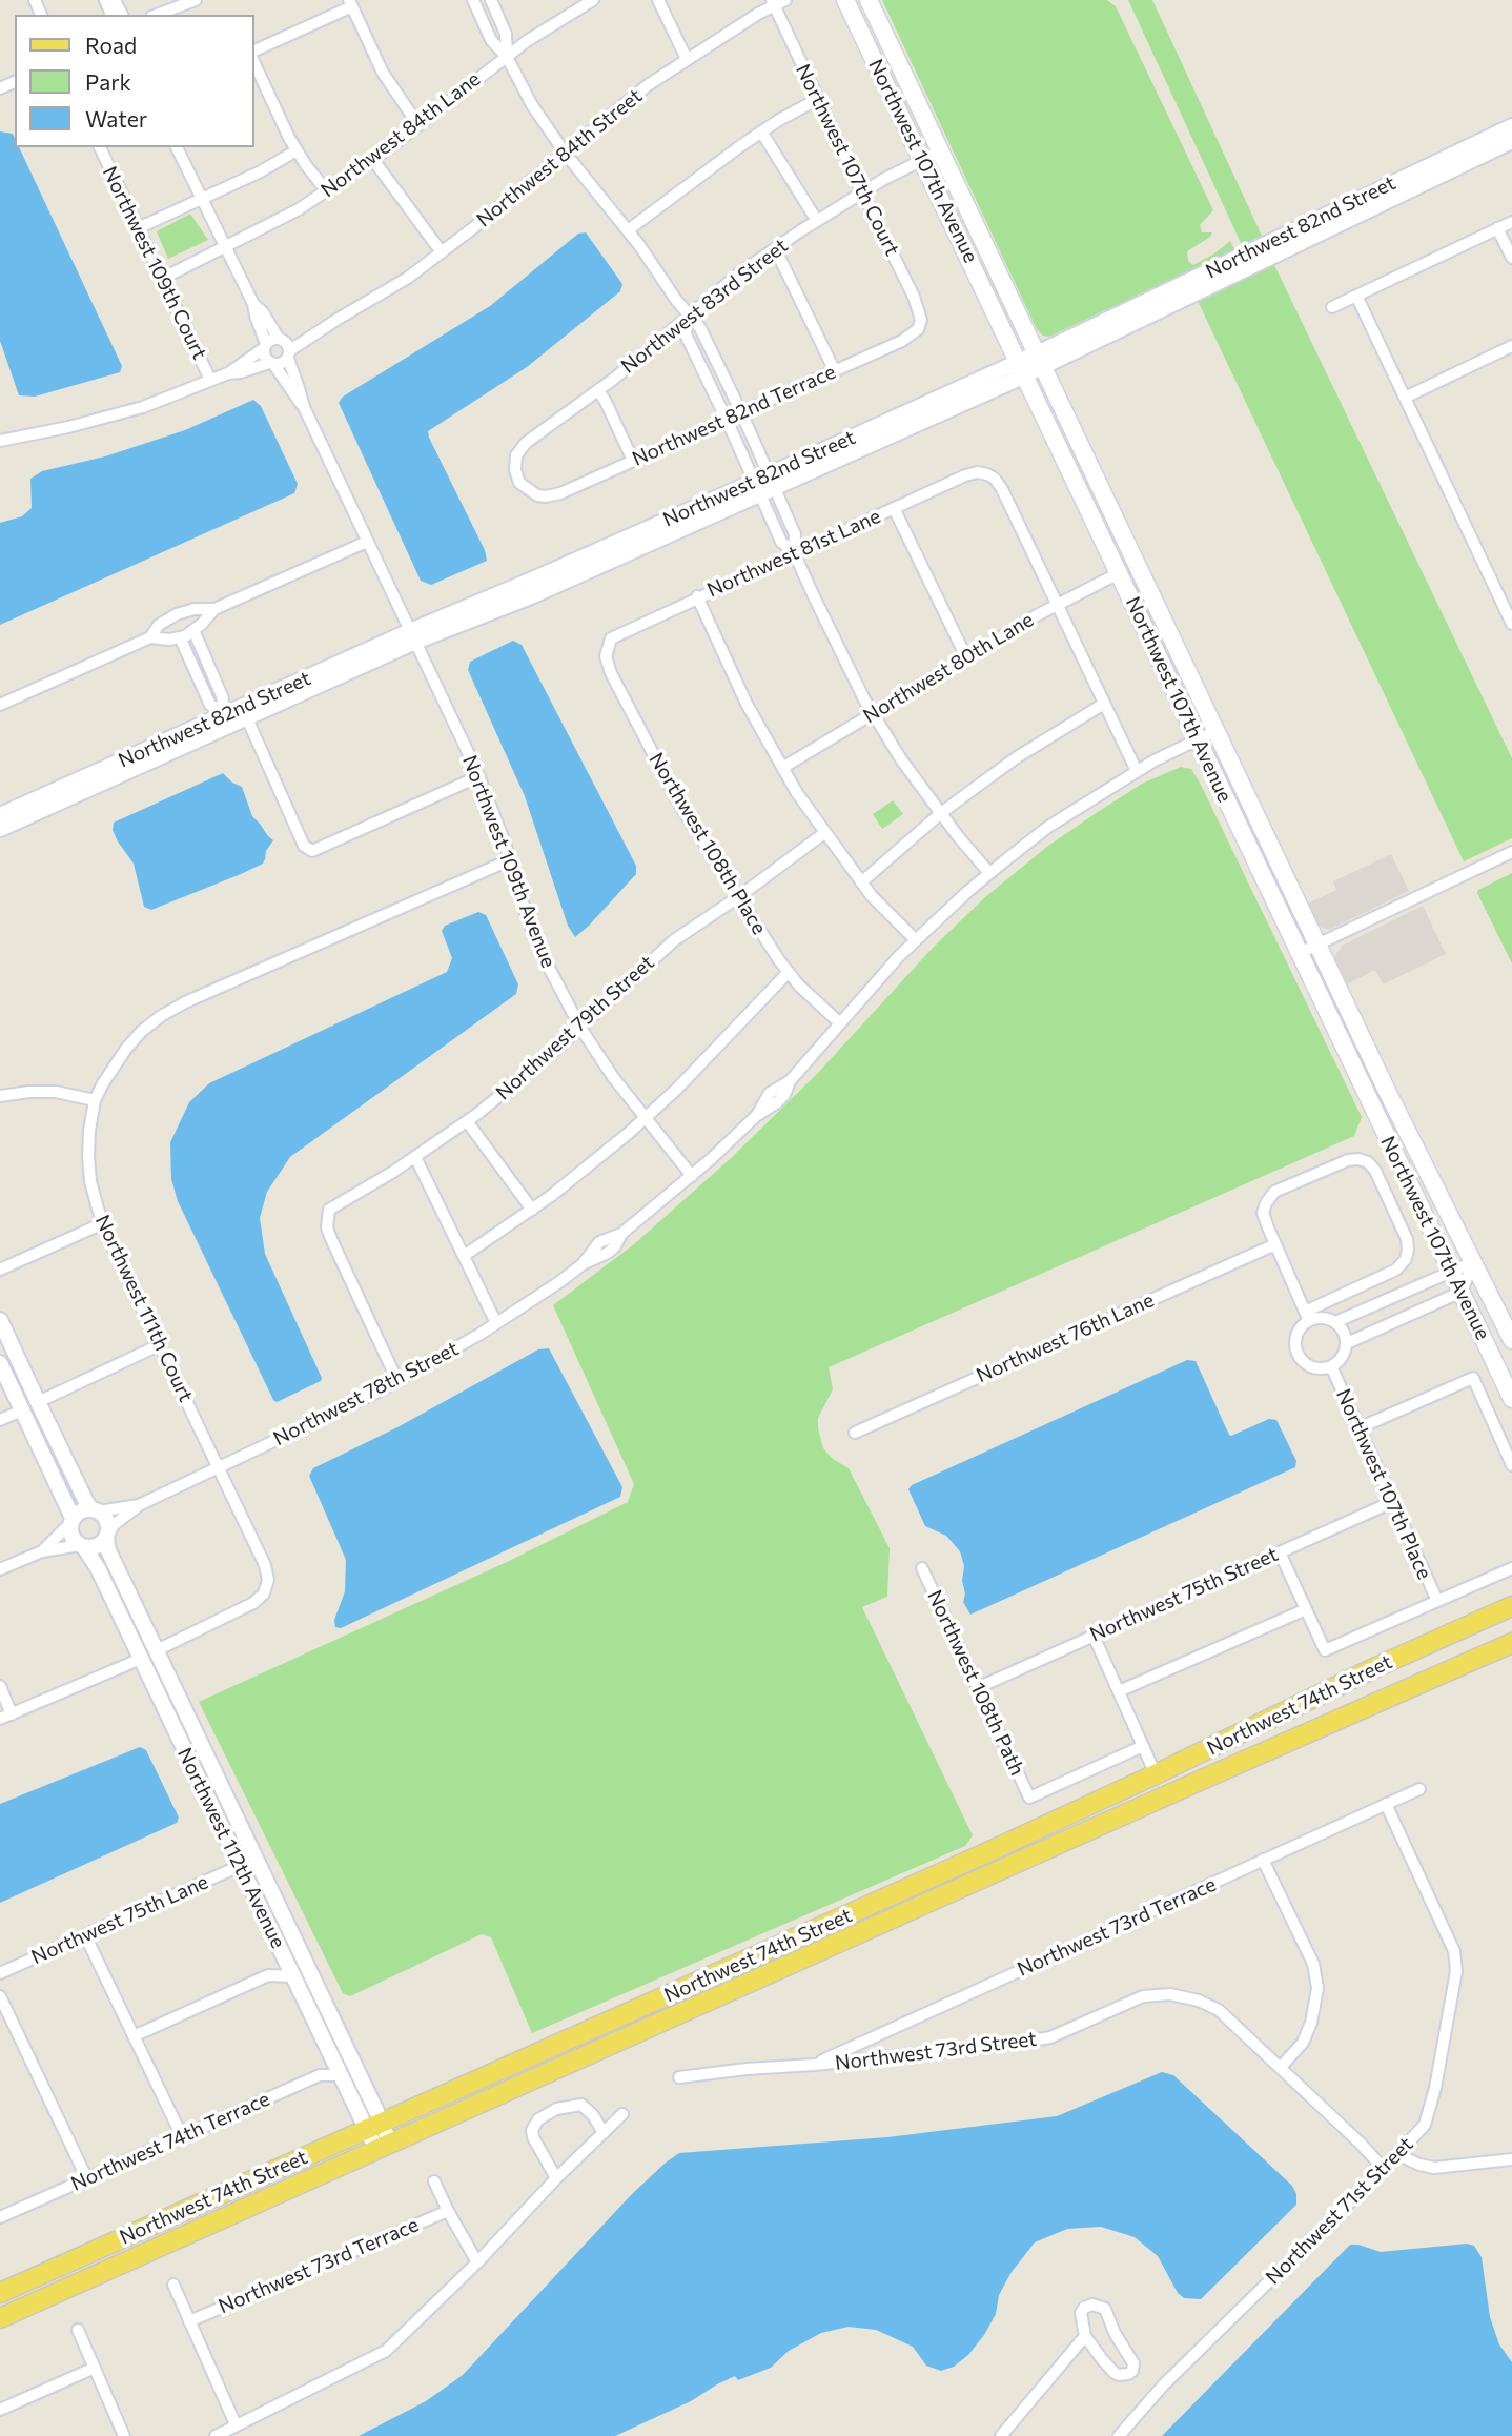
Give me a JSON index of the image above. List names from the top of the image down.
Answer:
{
  "streets": {
    "main road": ["Northwest 107th Avenue", "Northwest 74th Street"],
    "street": [
      "Northwest 84th Lane",
      "Northwest 84th Street",
      "Northwest 107th Court",
      "Northwest 82nd Street",
      "Northwest 109th Court",
      "Northwest 83rd Street",
      "Northwest 82nd Terrace",
      "Northwest 81st Lane",
      "Northwest 80th Lane",
      "Northwest 108th Place",
      "Northwest 109th Avenue",
      "Northwest 79th Street",
      "Northwest 111th Court",
      "Northwest 76th Lane",
      "Northwest 78th Street",
      "Northwest 107th Place",
      "Northwest 75th Street",
      "Northwest 108th Path",
      "Northwest 112th Avenue",
      "Northwest 75th Lane",
      "Northwest 73rd Terrace",
      "Northwest 73rd Street",
      "Northwest 74th Terrace",
      "Northwest 71st Street"
    ]
  },
  "crossings": [
    ["Northwest 84th Lane", "Northwest 109th Court"],
    ["Northwest 84th Street", "Northwest 107th Court"],
    ["Northwest 84th Street", "Northwest 109th Avenue"],
    ["Northwest 107th Court", "Northwest 83rd Street"],
    ["Northwest 107th Court", "Northwest 82nd Terrace"],
    ["Northwest 107th Avenue", "Northwest 82nd Street"],
    ["Northwest 107th Avenue", "Northwest 83rd Street"],
    ["Northwest 107th Avenue", "Northwest 80th Lane"],
    ["Northwest 107th Avenue", "Northwest 78th Street"],
    ["Northwest 82nd Street", "Northwest 109th Avenue"],
    ["Northwest 83rd Street", "Northwest 82nd Terrace"],
    ["Northwest 81st Lane", "Northwest 80th Lane"],
    ["Northwest 81st Lane", "Northwest 108th Place"],
    ["Northwest 108th Place", "Northwest 79th Street"],
    ["Northwest 108th Place", "Northwest 78th Street"],
    ["Northwest 109th Avenue", "Northwest 79th Street"],
    ["Northwest 109th Avenue", "Northwest 111th Court"],
    ["Northwest 109th Avenue", "Northwest 78th Street"],
    ["Northwest 79th Street", "Northwest 78th Street"],
    ["Northwest 111th Court", "Northwest 78th Street"],
    ["Northwest 111th Court", "Northwest 112th Avenue"],
    ["Northwest 78th Street", "Northwest 112th Avenue"],
    ["Northwest 107th Place", "Northwest 75th Street"],
    ["Northwest 75th Street", "Northwest 108th Path"],
    ["Northwest 74th Street", "Northwest 112th Avenue"],
    ["Northwest 112th Avenue", "Northwest 75th Lane"],
    ["Northwest 112th Avenue", "Northwest 74th Terrace"],
    ["Northwest 73rd Terrace", "Northwest 73rd Street"],
    ["Northwest 73rd Terrace", "Northwest 71st Street"],
    ["Northwest 73rd Street", "Northwest 71st Street"]
  ],
  "legend": ["Road", "Park", "Water"]
}
